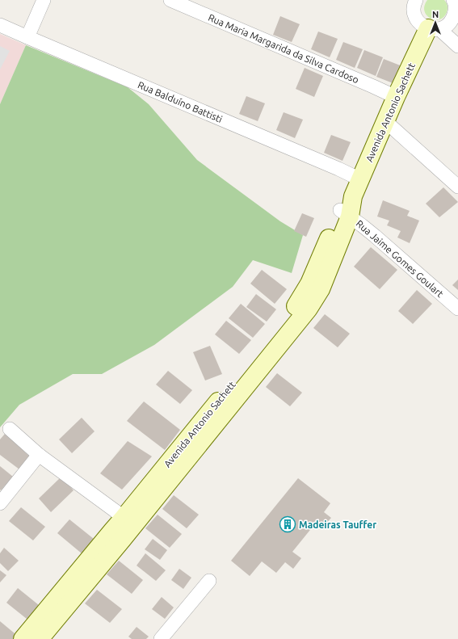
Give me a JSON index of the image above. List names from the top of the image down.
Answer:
{
  "streets": {
    "street": [
      "Rua Maria Margarida da Silva Cardoso",
      "Rua Balduíno Battisti",
      "Avenida Antonio Sachett",
      "Rua Jaime Gomes Goulart"
    ]
  },
  "crossings": [
    ["Rua Maria Margarida da Silva Cardoso", "Avenida Antonio Sachett"],
    ["Rua Balduíno Battisti", "Avenida Antonio Sachett"],
    ["Avenida Antonio Sachett", "Rua Jaime Gomes Goulart"]
  ],
  "places": {
    "building": ["Madeiras Tauffer"]
  },
  "north": "top"
}
